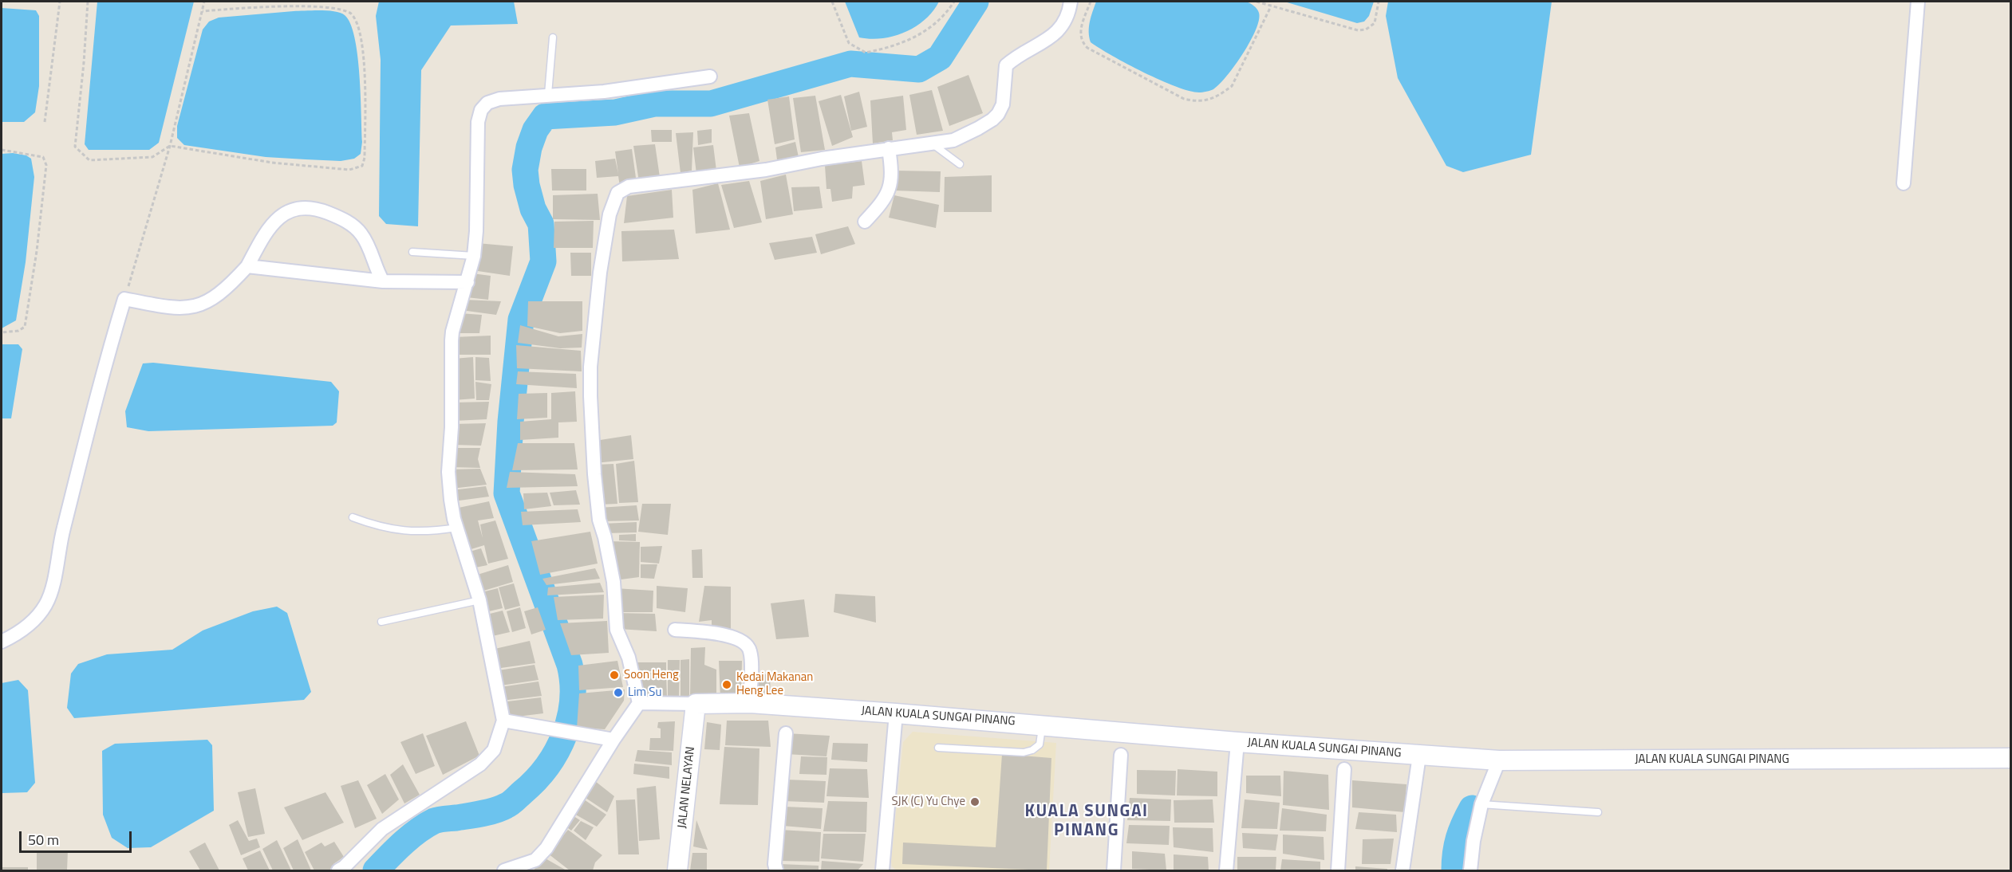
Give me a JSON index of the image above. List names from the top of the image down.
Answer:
{
  "streets": {
    "street": ["JALAN KUALA SUNGAI PINANG", "JALAN NELAYAN"]
  },
  "crossings": [
    ["JALAN KUALA SUNGAI PINANG", "JALAN NELAYAN"]
  ],
  "districts": ["KUALA SUNGAI PINANG"],
  "places": [
    "Soon Heng",
    "Kedai Makanan Heng Lee",
    "Lim Su",
    "SJK (C) Yu Chye"
  ],
  "scale_bar": "50 m"
}
